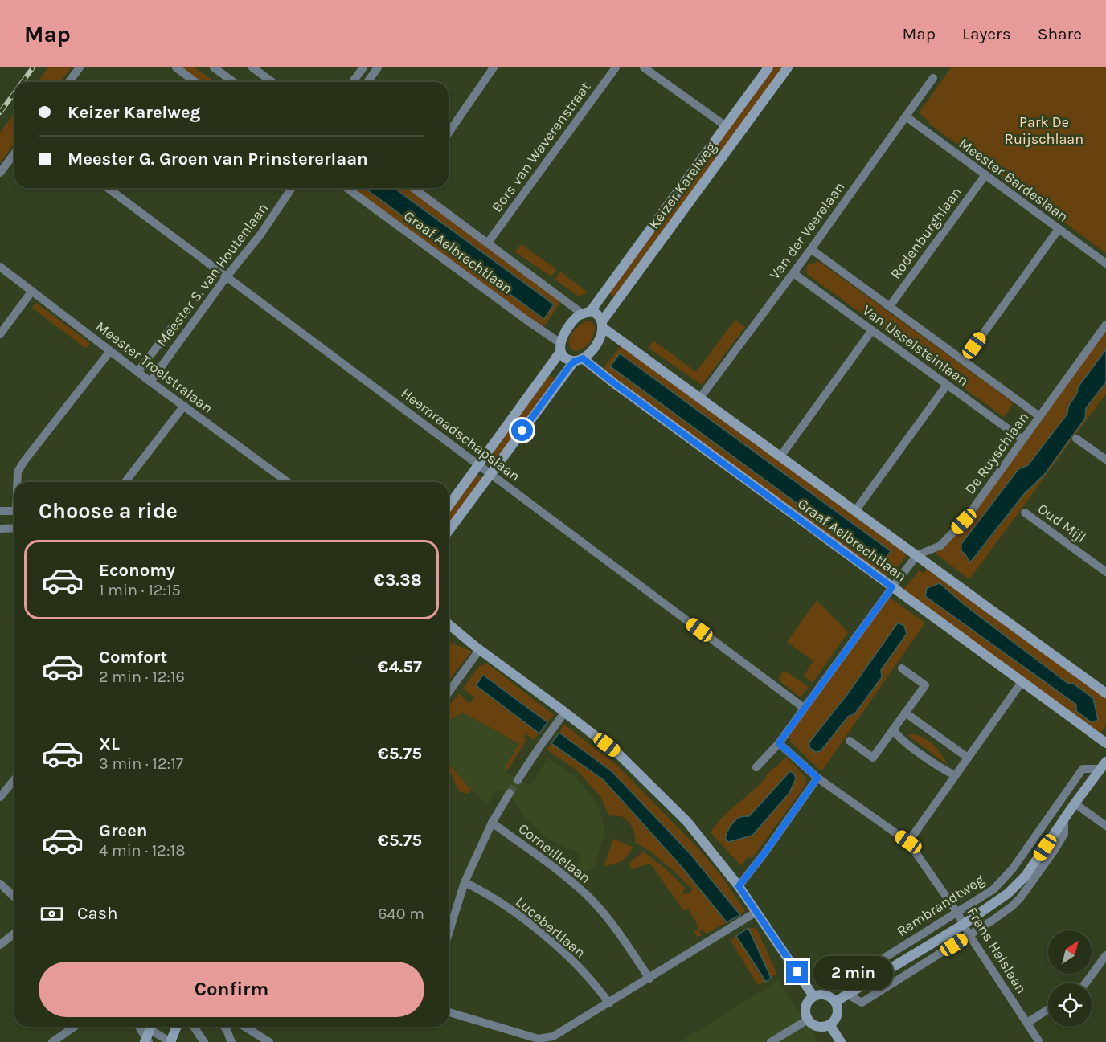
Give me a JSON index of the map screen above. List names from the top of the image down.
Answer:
{
  "streets": {
    "street": [
      "Bors van Waverenstraat",
      "Meester Bardeslaan",
      "Keizer Karelweg",
      "Van der Veerelaan",
      "Rodenburghlaan",
      "Graaf Aelbrechtlaan",
      "Meester S. van Houtenlaan",
      "Van IJsselsteinlaan",
      "Meester Troelstralaan",
      "Heemraadschapslaan",
      "De Ruyschlaan",
      "Oud Mijl",
      "Corneillelaan",
      "Rembrandtweg",
      "Lucebertlaan",
      "Frans Halslaan"
    ]
  },
  "crossings": [
    ["Bors van Waverenstraat", "Graaf Aelbrechtlaan"],
    ["Meester Bardeslaan", "Van der Veerelaan"],
    ["Meester Bardeslaan", "Rodenburghlaan"],
    ["Keizer Karelweg", "Graaf Aelbrechtlaan"],
    ["Van der Veerelaan", "Graaf Aelbrechtlaan"],
    ["Van der Veerelaan", "Van IJsselsteinlaan"],
    ["Rodenburghlaan", "Van IJsselsteinlaan"],
    ["Graaf Aelbrechtlaan", "De Ruyschlaan"],
    ["Meester S. van Houtenlaan", "Meester Troelstralaan"],
    ["Meester S. van Houtenlaan", "Heemraadschapslaan"],
    ["Van IJsselsteinlaan", "De Ruyschlaan"],
    ["Heemraadschapslaan", "De Ruyschlaan"],
    ["De Ruyschlaan", "Frans Halslaan"],
    ["Rembrandtweg", "Frans Halslaan"]
  ],
  "parks": ["Park De Ruijschlaan"],
  "north": "top right",
  "page": {
    "header": "Map",
    "nav": ["Map", "Layers", "Share"],
    "banner": ["Keizer Karelweg", "Meester G. Groen van Prinstererlaan"],
    "heading": "Choose a ride",
    "list": [
      {
        "name": "Economy",
        "note": "1 min · 12:15",
        "value": "€3.38"
      },
      {
        "name": "Comfort",
        "note": "2 min · 12:16",
        "value": "€4.57"
      },
      {
        "name": "XL",
        "note": "3 min · 12:17",
        "value": "€5.75"
      },
      {
        "name": "Green",
        "note": "4 min · 12:18",
        "value": "€5.75"
      }
    ],
    "pay": ["Cash", "640 m"],
    "buttons": "Confirm",
    "bubble": "2 min"
  }
}
